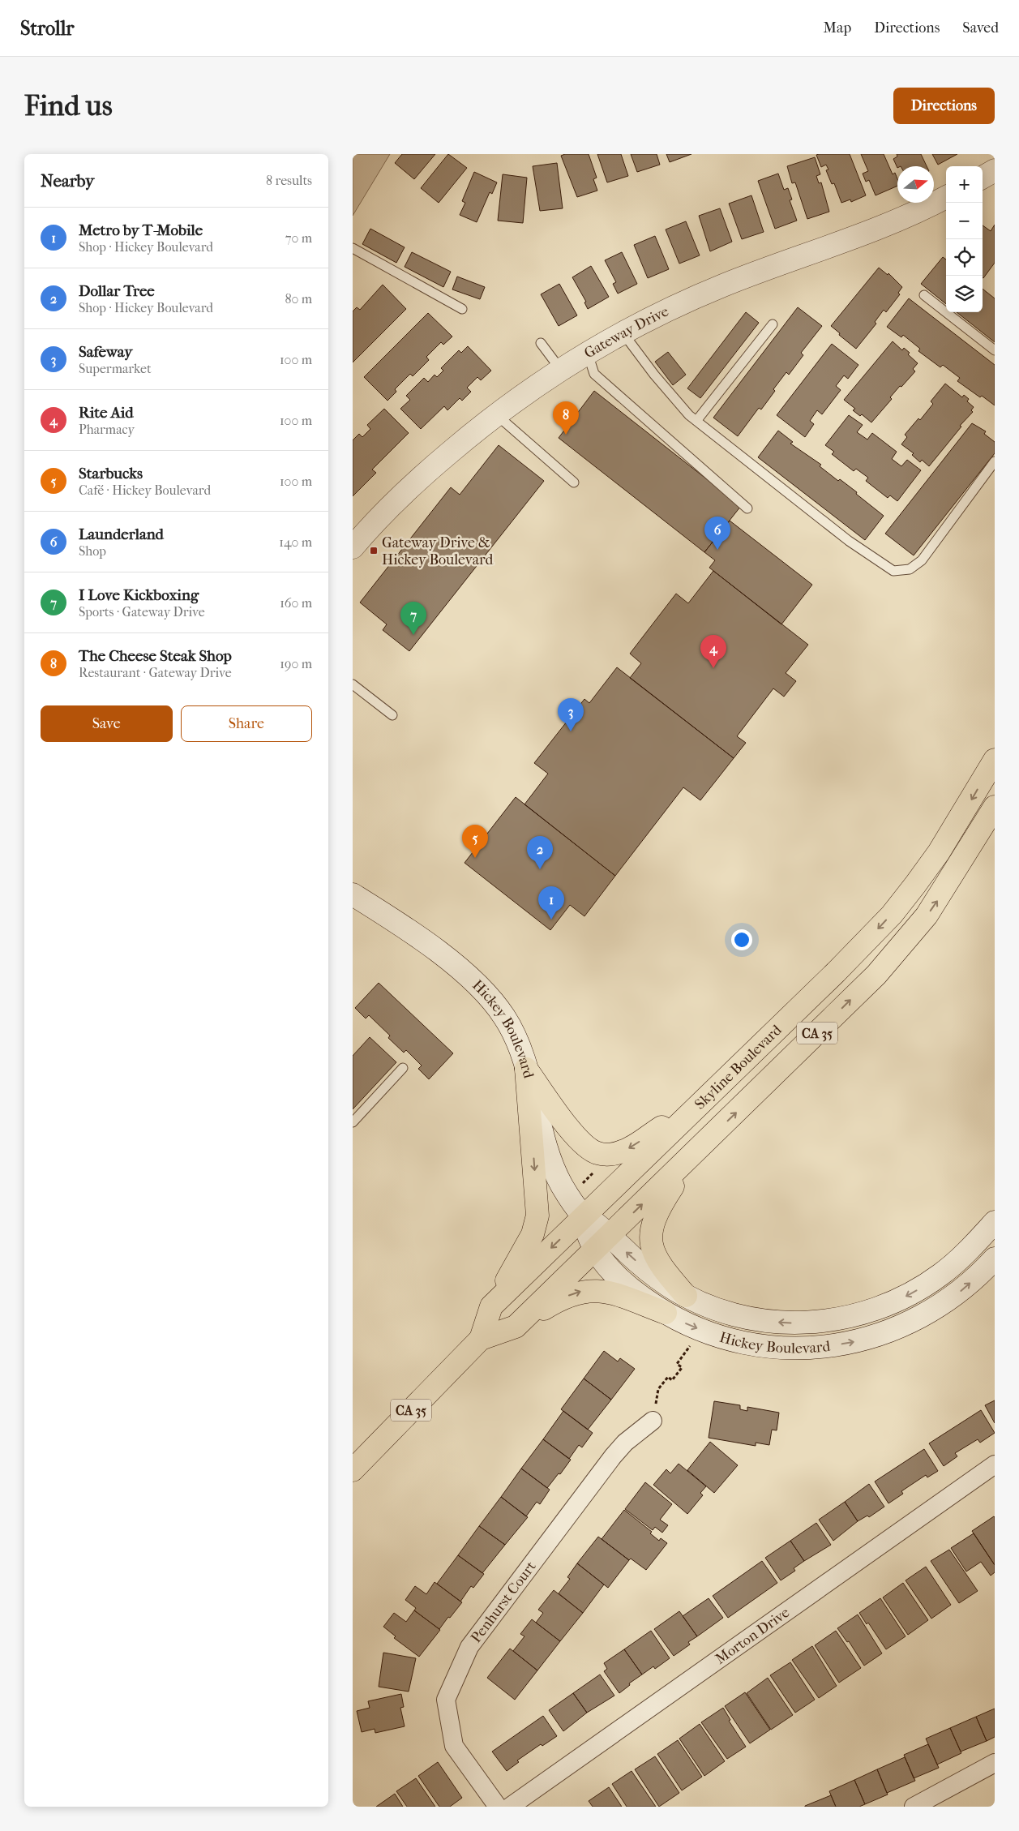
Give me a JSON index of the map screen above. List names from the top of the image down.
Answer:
{
  "streets": {
    "main road": [
      "Gateway Drive",
      "Hickey Boulevard",
      "CA 35",
      "Skyline Boulevard"
    ],
    "street": ["Penhurst Court", "Morton Drive"]
  },
  "crossings": [
    ["Hickey Boulevard", "Skyline Boulevard"]
  ],
  "places": {
    "transit": ["Gateway Drive & Hickey Boulevard"]
  },
  "north": "right",
  "page": {
    "header": "Strollr",
    "nav": ["Map", "Directions", "Saved"],
    "buttons": [
      "Directions",
      ["Save", "Share"]
    ],
    "title": "Find us",
    "heading": ["Nearby", "8 results"],
    "map_buttons": ["+", "−"],
    "list": [
      {
        "mark": "1",
        "name": "Metro by T-Mobile",
        "note": "Shop · Hickey Boulevard",
        "value": "70 m"
      },
      {
        "mark": "2",
        "name": "Dollar Tree",
        "note": "Shop · Hickey Boulevard",
        "value": "80 m"
      },
      {
        "mark": "3",
        "name": "Safeway",
        "note": "Supermarket",
        "value": "100 m"
      },
      {
        "mark": "4",
        "name": "Rite Aid",
        "note": "Pharmacy",
        "value": "100 m"
      },
      {
        "mark": "5",
        "name": "Starbucks",
        "note": "Café · Hickey Boulevard",
        "value": "100 m"
      },
      {
        "mark": "6",
        "name": "Launderland",
        "note": "Shop",
        "value": "140 m"
      },
      {
        "mark": "7",
        "name": "I Love Kickboxing",
        "note": "Sports · Gateway Drive",
        "value": "160 m"
      },
      {
        "mark": "8",
        "name": "The Cheese Steak Shop",
        "note": "Restaurant · Gateway Drive",
        "value": "190 m"
      }
    ],
    "pins": [
      "8",
      "6",
      "7",
      "4",
      "3",
      "5",
      "2",
      "1"
    ]
  }
}
